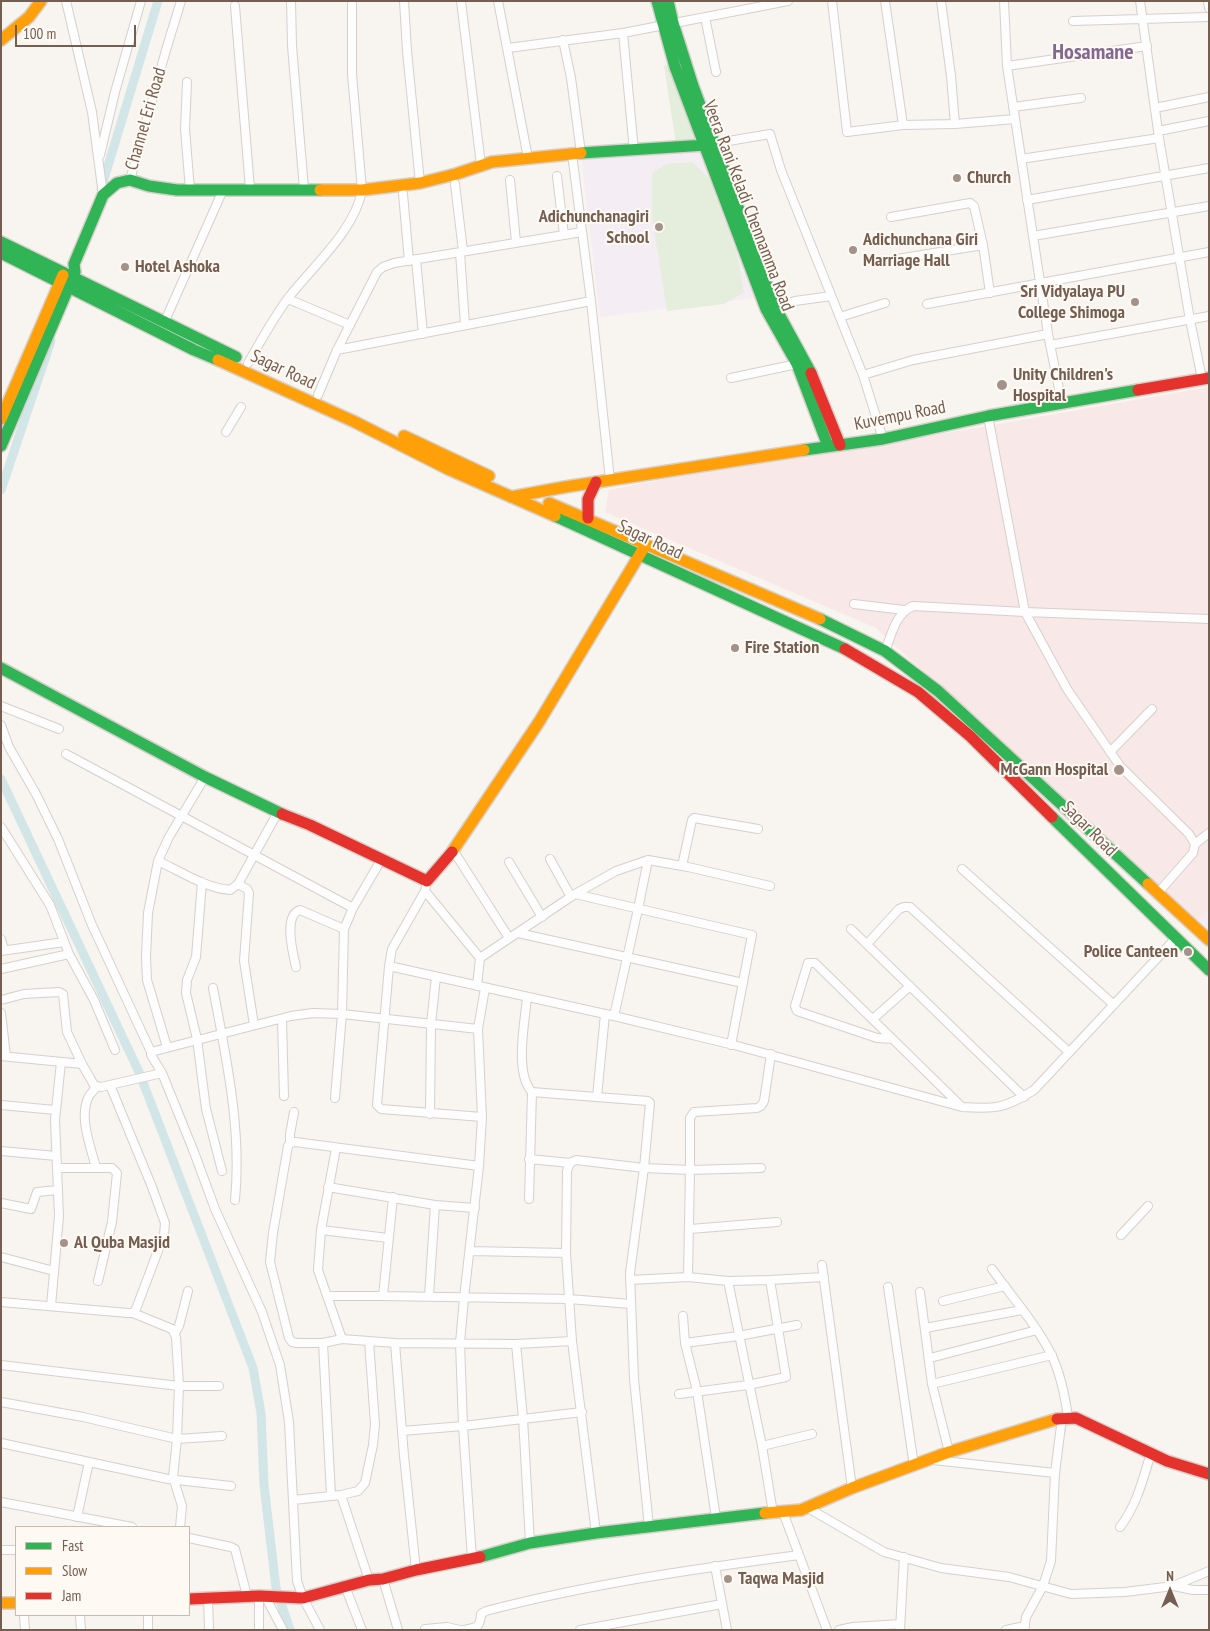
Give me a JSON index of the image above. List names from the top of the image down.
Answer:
{
  "streets": {
    "main road": ["Veera Rani Keladi Chennamma Road", "Sagar Road", "Kuvempu Road"],
    "street": ["Channel Eri Road"]
  },
  "crossings": [
    ["Veera Rani Keladi Chennamma Road", "Kuvempu Road"],
    ["Sagar Road", "Kuvempu Road"]
  ],
  "districts": ["Hosamane"],
  "places": [
    "Church",
    "Adichunchanagiri School",
    "Adichunchana Giri Marriage Hall",
    "Hotel Ashoka",
    "Sri Vidyalaya PU College Shimoga",
    "Unity Children's Hospital",
    "Fire Station",
    "McGann Hospital",
    "Police Canteen",
    "Al Quba Masjid",
    "Taqwa Masjid"
  ],
  "legend": ["Fast", "Slow", "Jam"],
  "scale_bar": "100 m",
  "north": "top"
}
